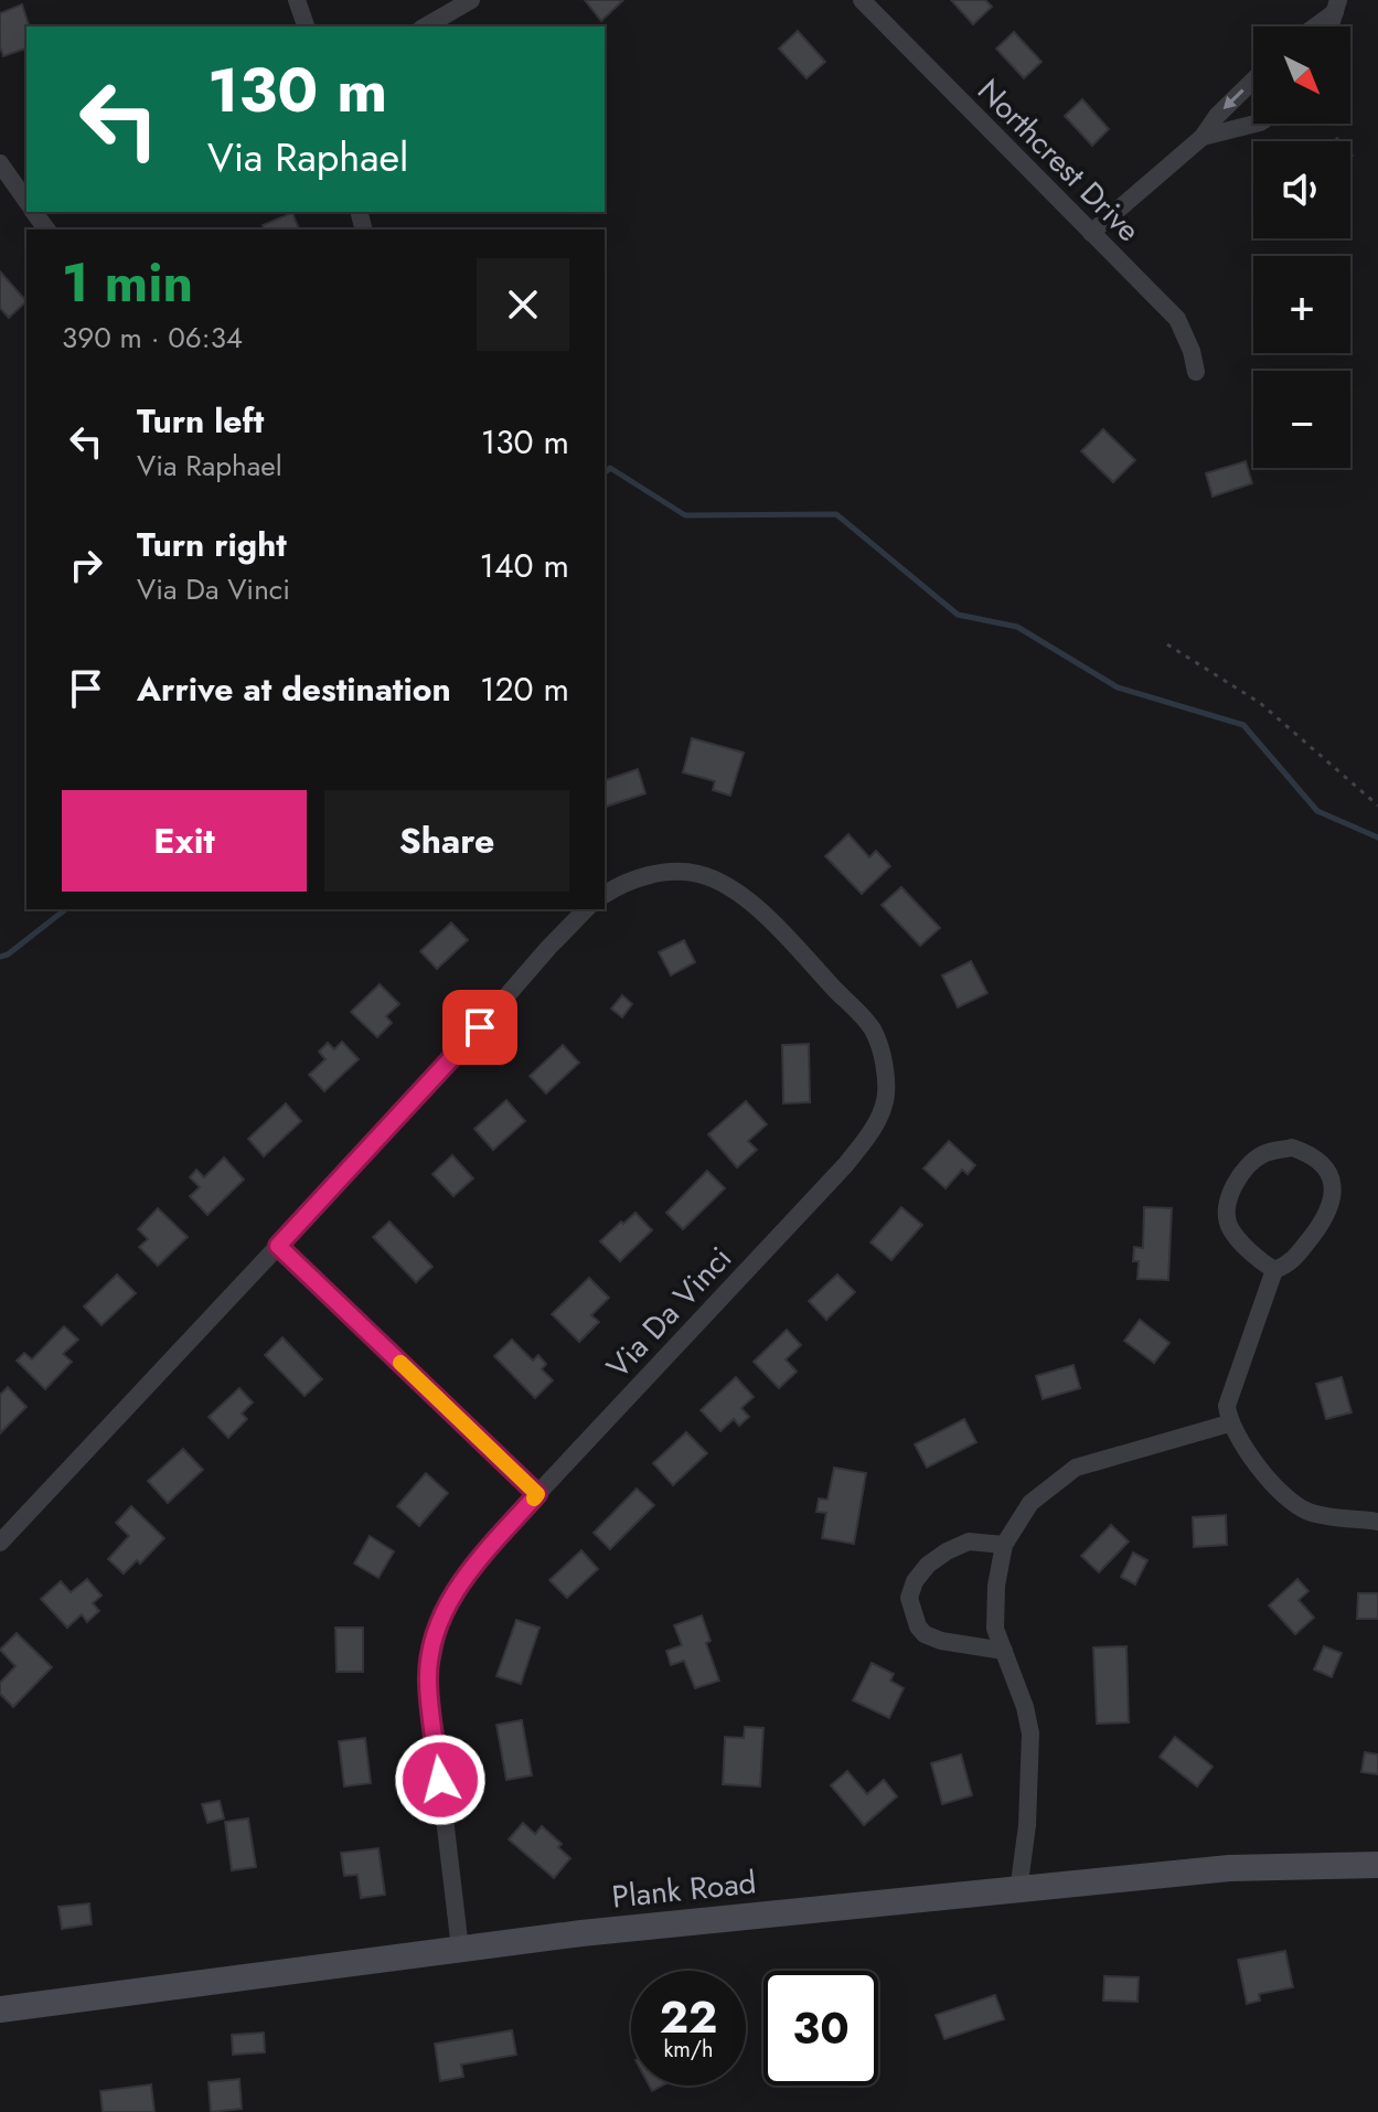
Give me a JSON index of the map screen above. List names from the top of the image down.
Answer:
{
  "streets": {
    "street": ["Northcrest Drive", "Via Da Vinci", "Plank Road"]
  },
  "crossings": [
    ["Via Da Vinci", "Plank Road"]
  ],
  "north": "bottom right",
  "page": {
    "map_buttons": ["+", "−"],
    "turn": ["130 m", "Via Raphael"],
    "heading": ["1 min", "390 m · 06:34"],
    "list": [
      {
        "name": "Turn left",
        "note": "Via Raphael",
        "value": "130 m"
      },
      {
        "name": "Turn right",
        "note": "Via Da Vinci",
        "value": "140 m"
      },
      {
        "name": "Arrive at destination",
        "value": "120 m"
      }
    ],
    "buttons": ["Exit", "Share"],
    "speed": "22 km/h",
    "limit": "30"
  }
}
